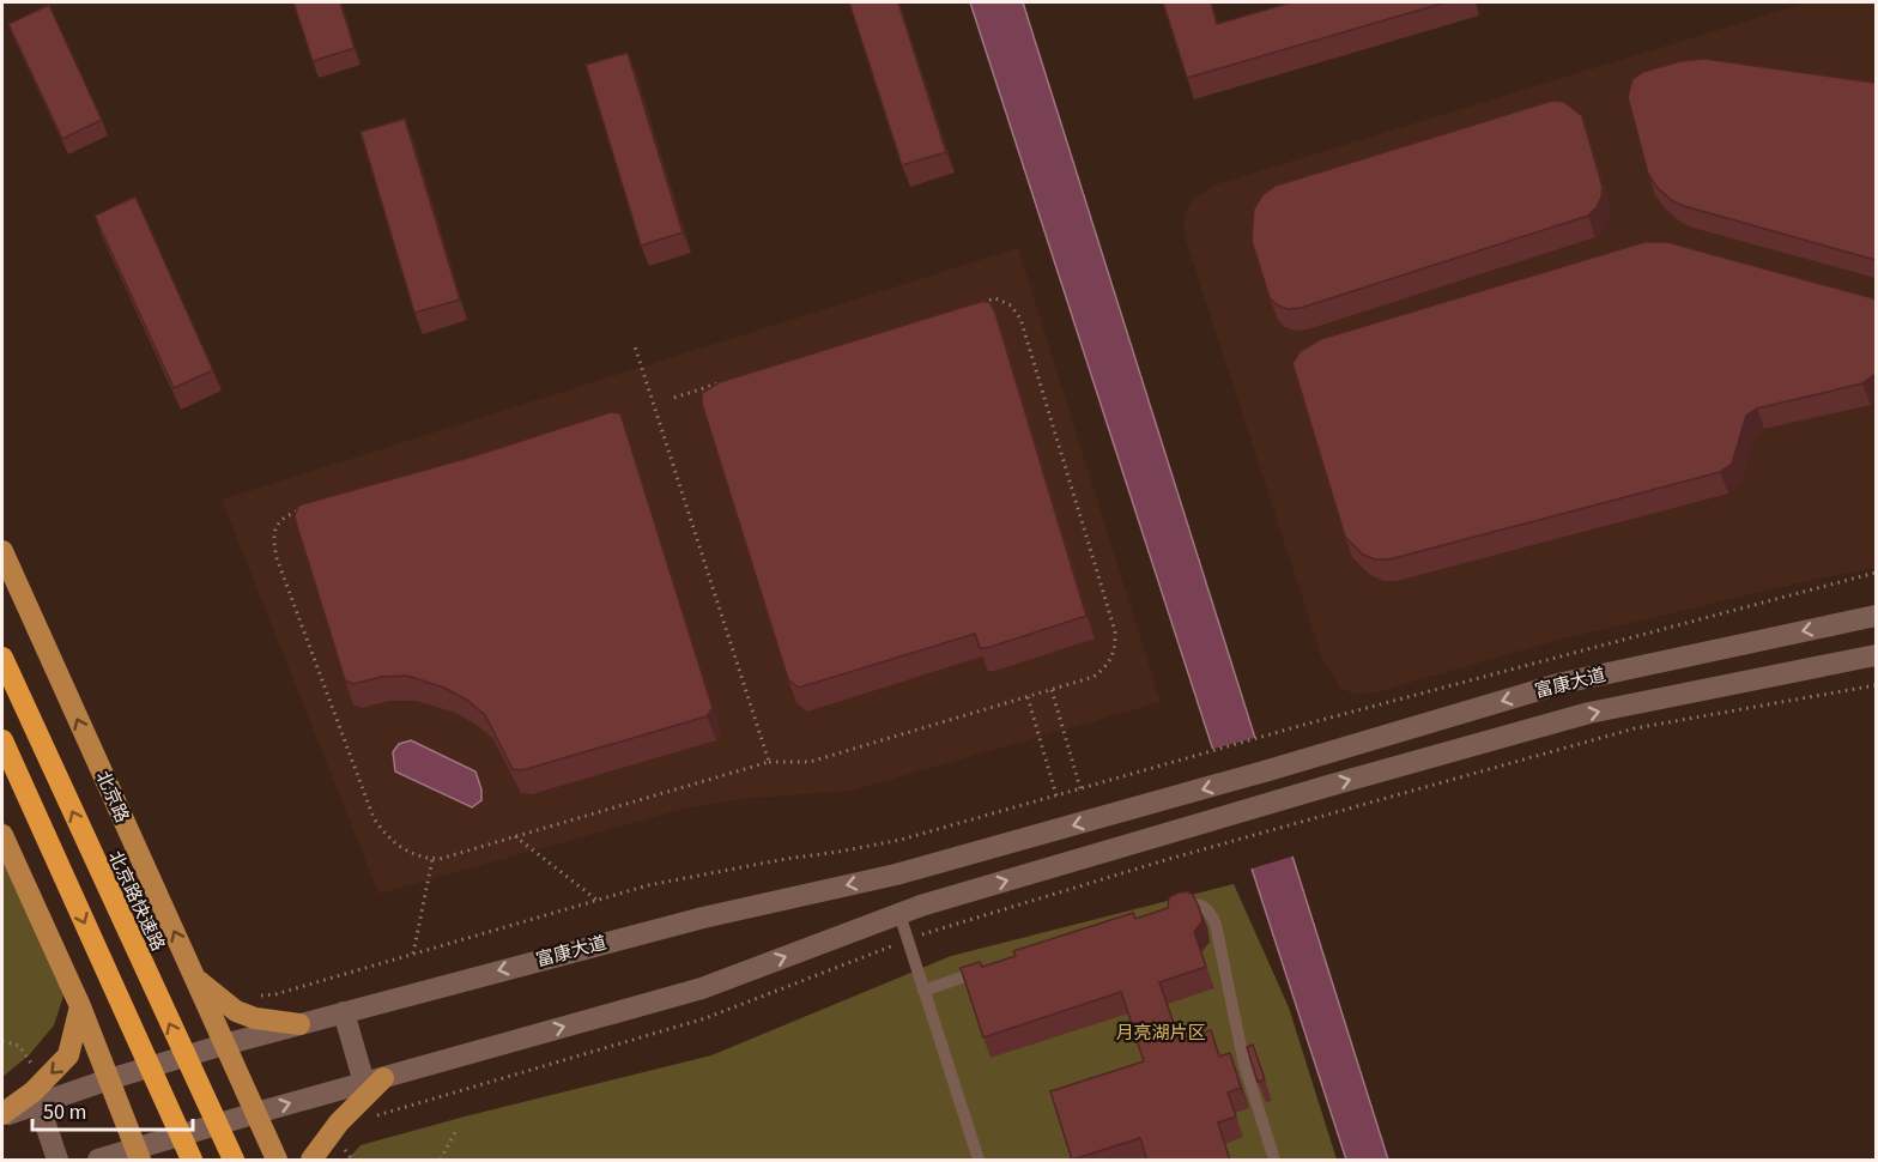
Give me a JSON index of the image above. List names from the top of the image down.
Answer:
{
  "streets": {
    "highway": ["北京路快速路"],
    "main road": ["北京路"],
    "street": ["富康大道"]
  },
  "crossings": [
    ["富康大道", "北京路"]
  ],
  "parks": ["月亮湖片区"],
  "scale_bar": "50 m"
}
